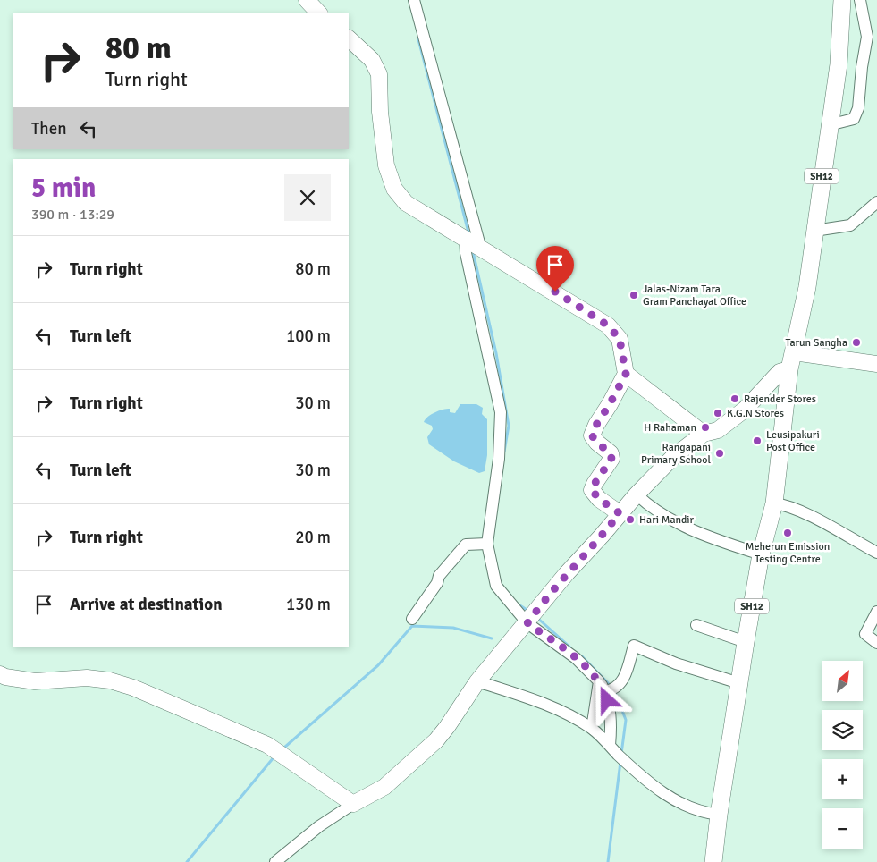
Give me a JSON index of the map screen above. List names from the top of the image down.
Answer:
{
  "streets": {
    "main road": ["SH12"]
  },
  "places": [
    "Jalas-Nizam Tara Gram Panchayat Office",
    "Tarun Sangha",
    "Rajender Stores",
    "K.G.N Stores",
    "H Rahaman",
    "Leusipakuri Post Office",
    "Rangapani Primary School",
    "Hari Mandir",
    "Meherun Emission Testing Centre"
  ],
  "north": "top right",
  "page": {
    "turn": ["80 m", "Turn right"],
    "then": "Then",
    "heading": ["5 min", "390 m · 13:29"],
    "list": [
      {
        "name": "Turn right",
        "value": "80 m"
      },
      {
        "name": "Turn left",
        "value": "100 m"
      },
      {
        "name": "Turn right",
        "value": "30 m"
      },
      {
        "name": "Turn left",
        "value": "30 m"
      },
      {
        "name": "Turn right",
        "value": "20 m"
      },
      {
        "name": "Arrive at destination",
        "value": "130 m"
      }
    ],
    "map_buttons": ["+", "−"]
  }
}
